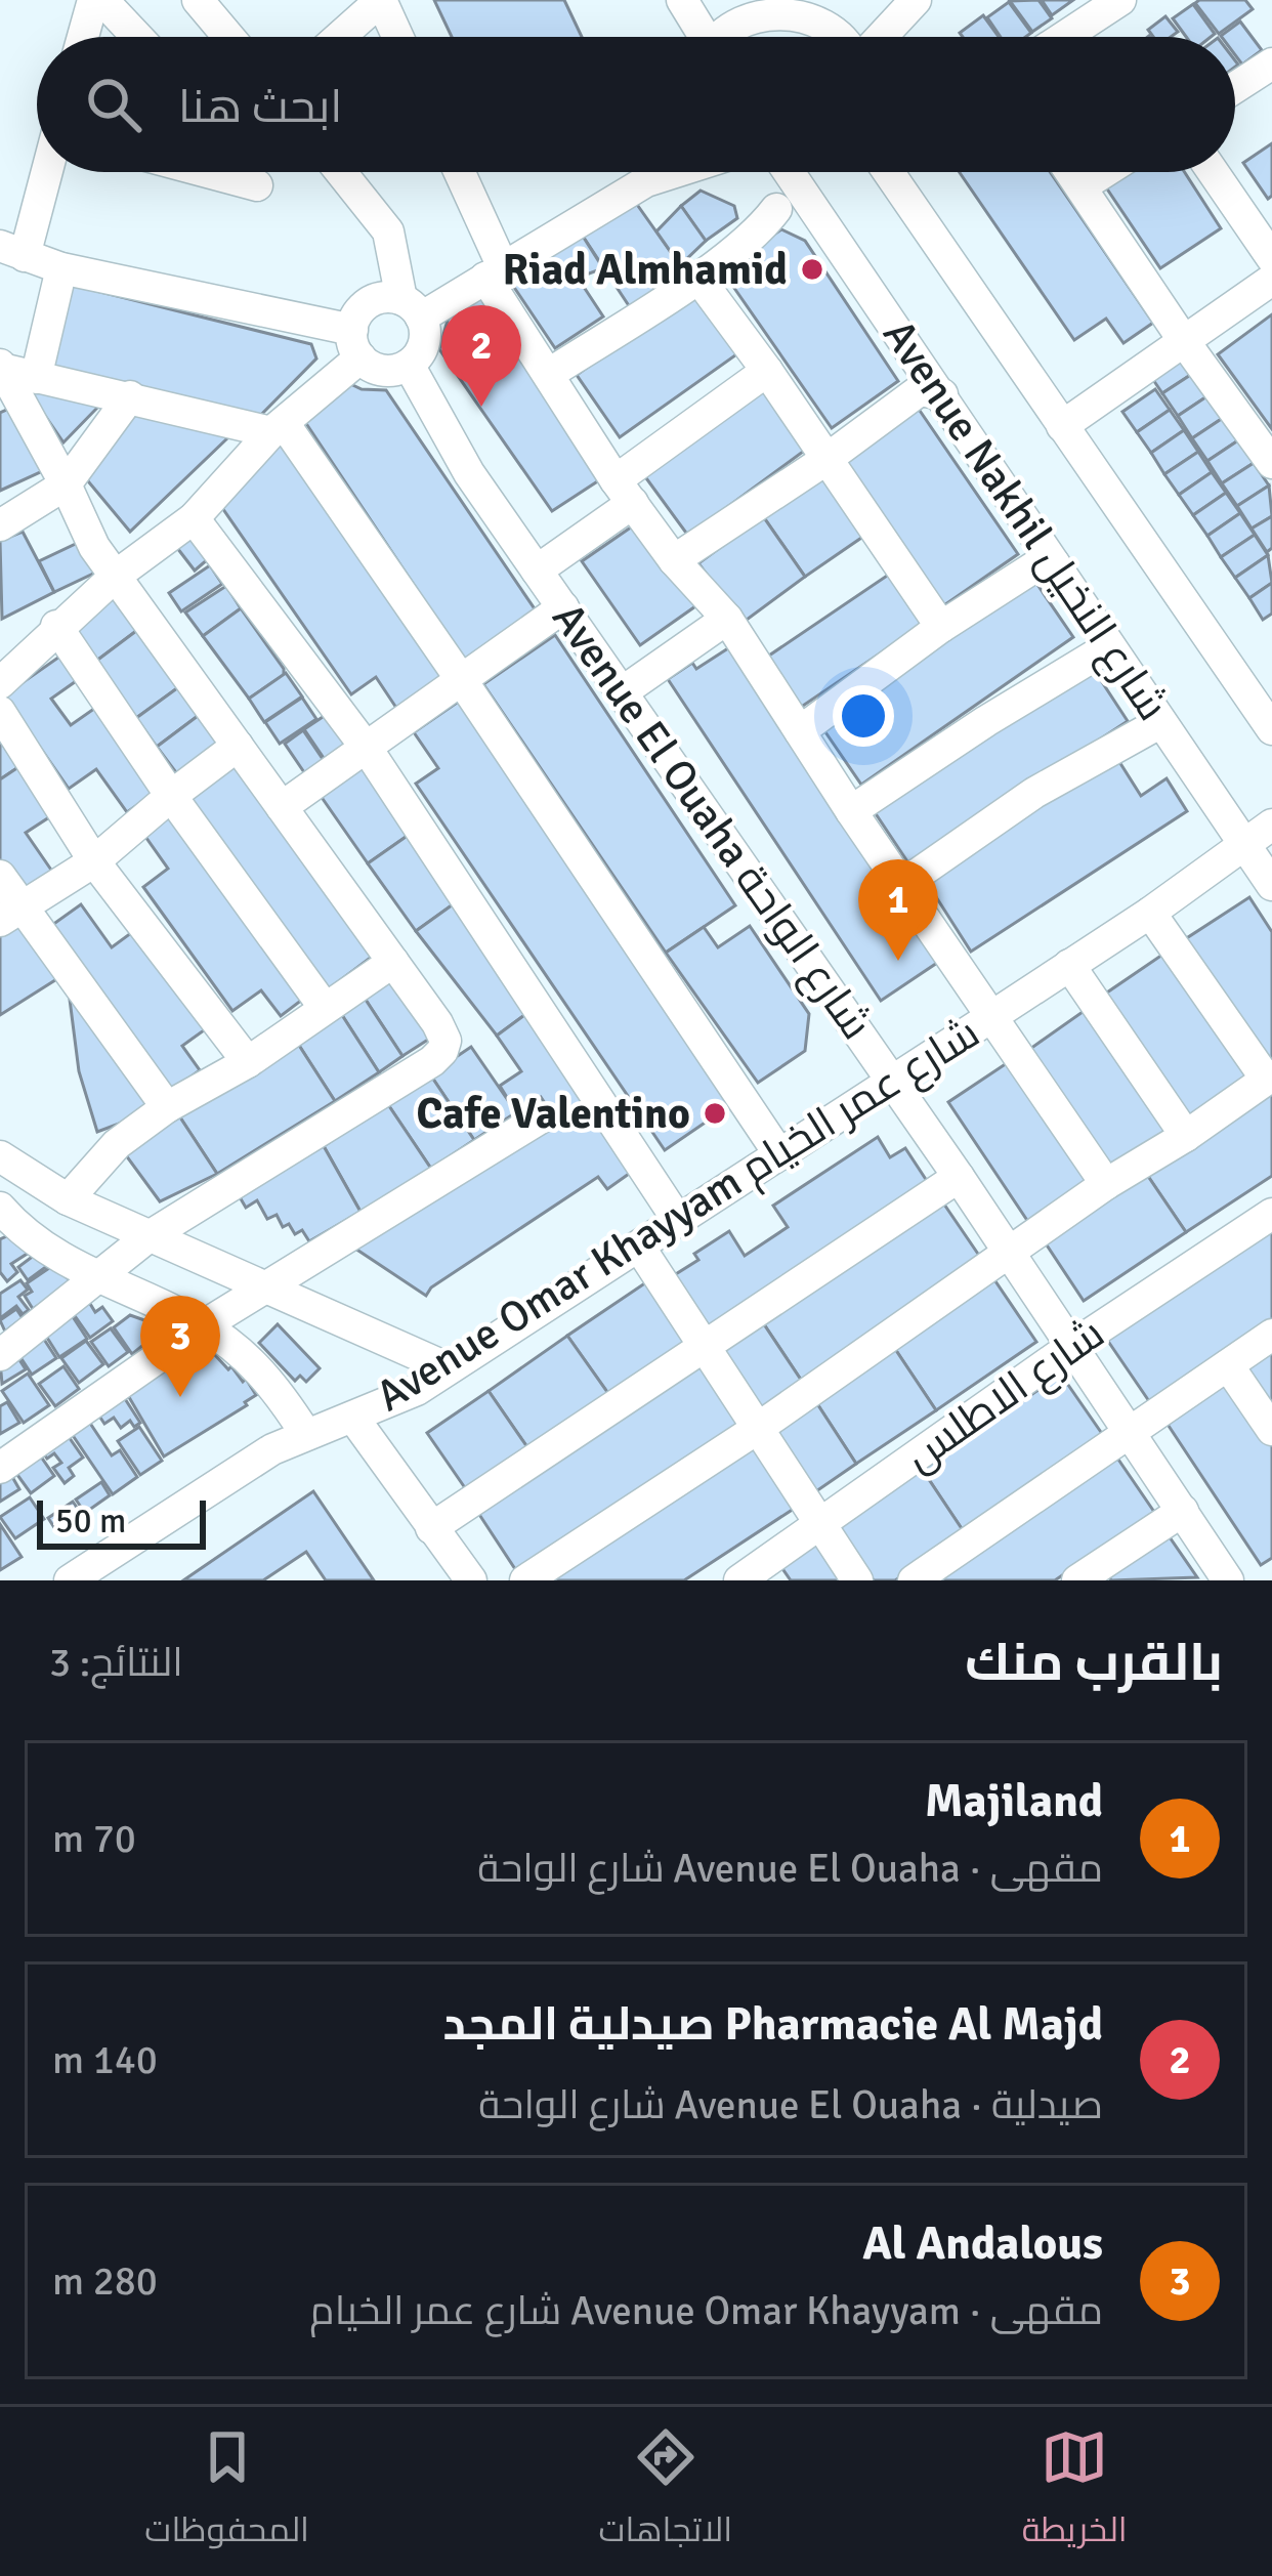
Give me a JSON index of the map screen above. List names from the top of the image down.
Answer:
{
  "streets": {
    "street": [
      "Avenue Nakhil شارع النخيل",
      "Avenue El Ouaha شارع الواحة",
      "Avenue Omar Khayyam شارع عمر الخيام",
      "شارع الاطلس"
    ]
  },
  "crossings": [
    ["Avenue Nakhil شارع النخيل", "Avenue Omar Khayyam شارع عمر الخيام"],
    ["Avenue El Ouaha شارع الواحة", "Avenue Omar Khayyam شارع عمر الخيام"],
    ["Avenue El Ouaha شارع الواحة", "شارع الاطلس"]
  ],
  "places": ["Riad Almhamid", "Cafe Valentino"],
  "scale_bar": "50 m",
  "page": {
    "search": "ابحث هنا",
    "pins": ["2", "1", "3"],
    "scale": "50 m",
    "heading": ["بالقرب منك", "النتائج: 3"],
    "list": [
      {
        "mark": "1",
        "name": "Majiland",
        "note": "مقهى · Avenue El Ouaha شارع الواحة",
        "value": "70 m"
      },
      {
        "mark": "2",
        "name": "Pharmacie Al Majd صيدلية المجد",
        "note": "صيدلية · Avenue El Ouaha شارع الواحة",
        "value": "140 m"
      },
      {
        "mark": "3",
        "name": "Al Andalous",
        "note": "مقهى · Avenue Omar Khayyam شارع عمر الخيام",
        "value": "280 m"
      }
    ],
    "nav": ["الخريطة", "الاتجاهات", "المحفوظات"]
  }
}
